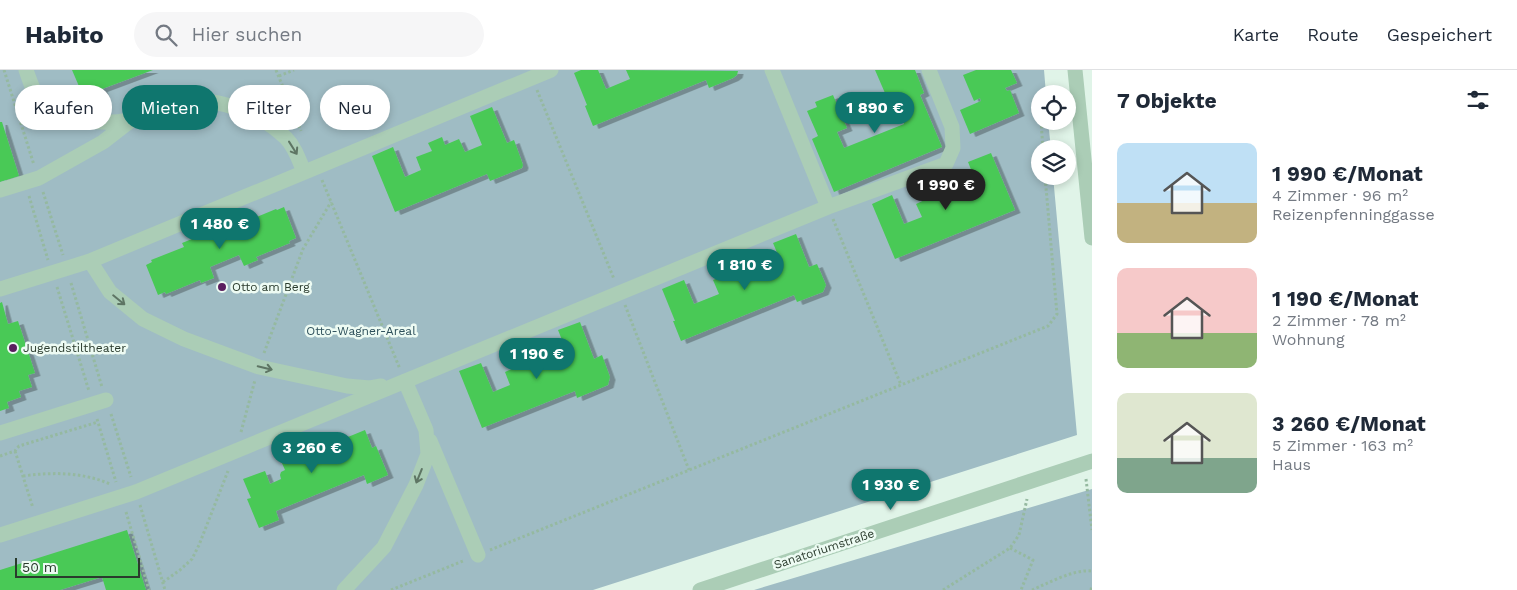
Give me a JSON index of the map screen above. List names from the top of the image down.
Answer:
{
  "streets": {
    "street": ["Sanatoriumstraße"]
  },
  "parks": ["Otto-Wagner-Areal"],
  "places": ["Otto am Berg", "Jugendstiltheater"],
  "scale_bar": "50 m",
  "page": {
    "header": "Habito",
    "search": "Hier suchen",
    "nav": ["Karte", "Route", "Gespeichert"],
    "heading": "7 Objekte",
    "chip": [
      "Kaufen",
      "Mieten",
      "Filter",
      "Neu"
    ],
    "price": [
      "1 890 €",
      "1 990 €",
      "1 480 €",
      "1 810 €",
      "1 190 €",
      "3 260 €",
      "1 930 €"
    ],
    "list": [
      {
        "name": "1 990 €/Monat",
        "note": "4 Zimmer · 96 m² · Reizenpfenninggasse"
      },
      {
        "name": "1 190 €/Monat",
        "note": "2 Zimmer · 78 m² · Wohnung"
      },
      {
        "name": "3 260 €/Monat",
        "note": "5 Zimmer · 163 m² · Haus"
      }
    ],
    "scale": "50 m"
  }
}
